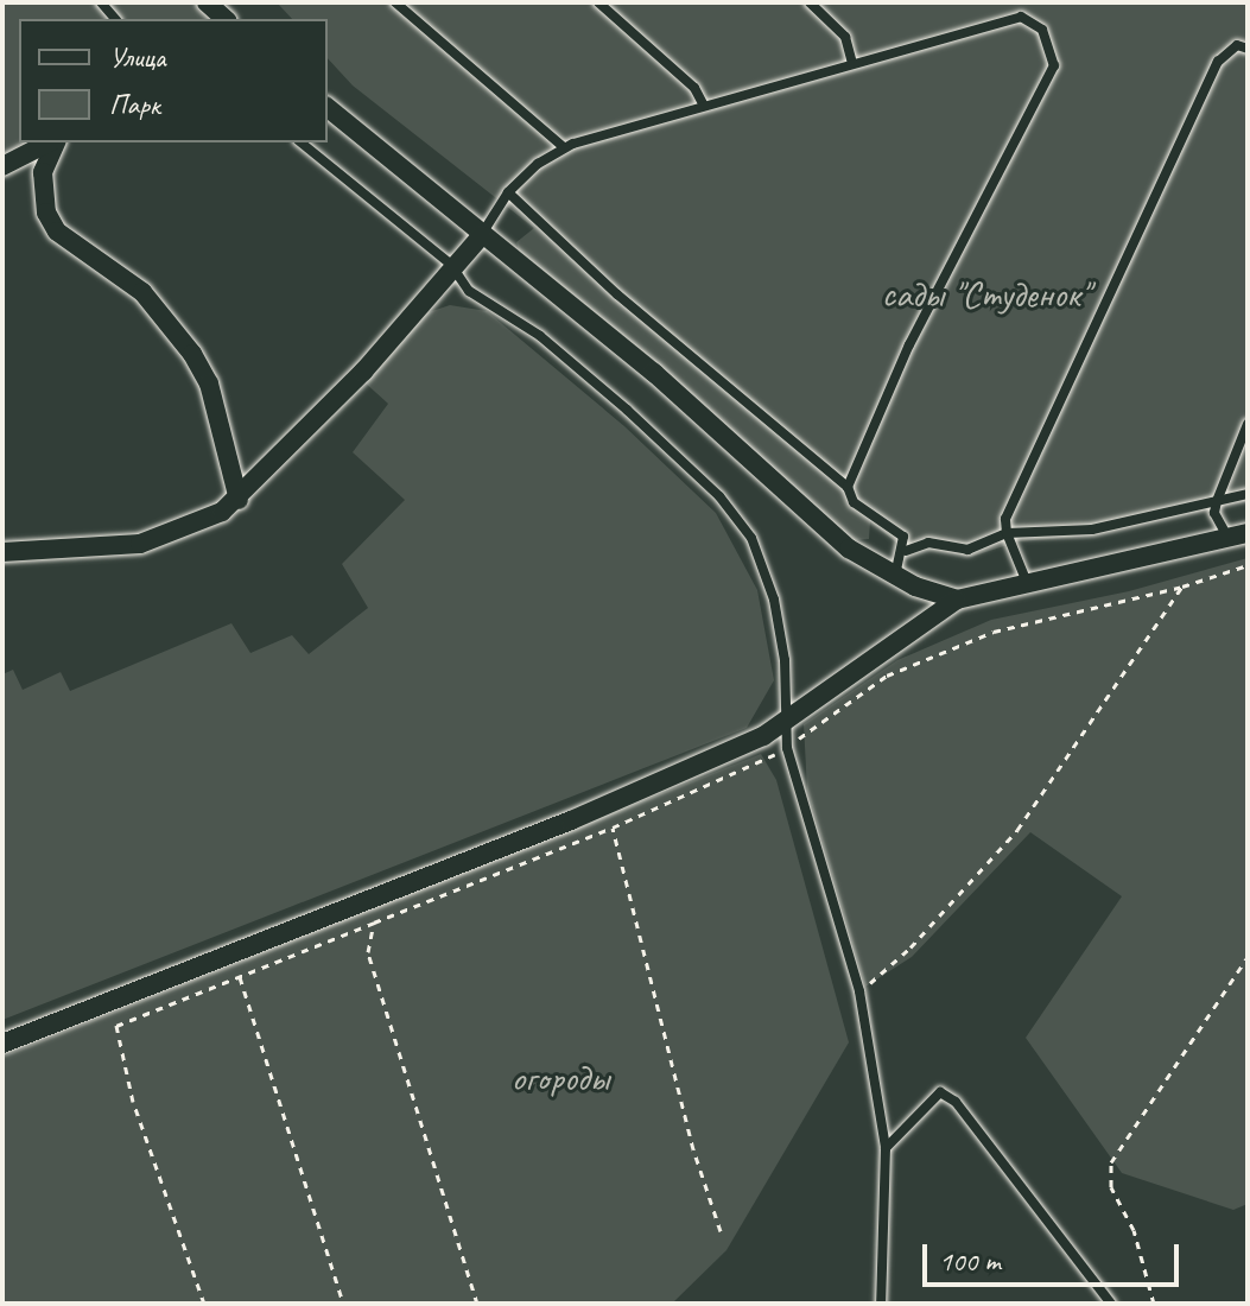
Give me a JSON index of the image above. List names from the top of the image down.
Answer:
{
  "parks": ["сады \"Студенок\"", "огороды"],
  "legend": ["Улица", "Парк"],
  "scale_bar": "100 m"
}
